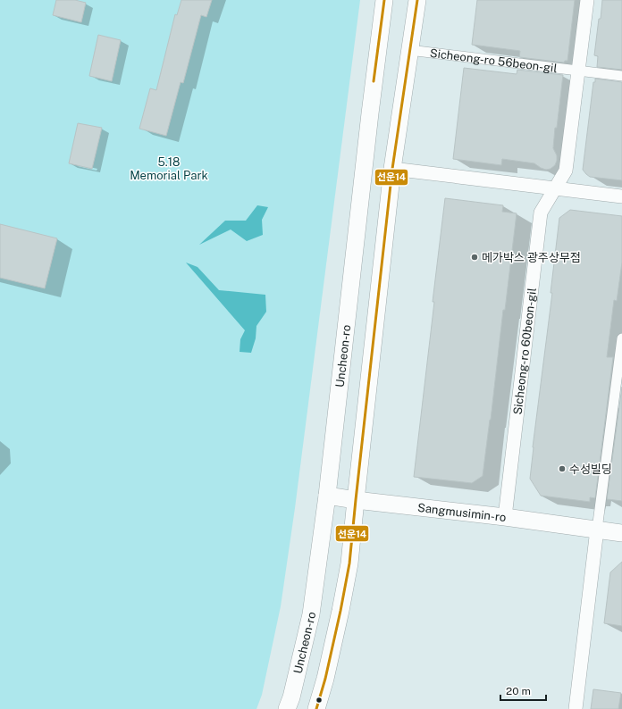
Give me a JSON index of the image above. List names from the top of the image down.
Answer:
{
  "streets": {
    "street": [
      "Sicheong-ro 56beon-gil",
      "Sicheong-ro 60beon-gil",
      "Uncheon-ro",
      "Sangmusimin-ro"
    ]
  },
  "crossings": [
    ["Sicheong-ro 60beon-gil", "Sangmusimin-ro"],
    ["Uncheon-ro", "Sangmusimin-ro"]
  ],
  "parks": ["5.18 Memorial Park"],
  "places": ["메가박스 광주상무점", "수성빌딩"],
  "lines": ["transit line 선운14"],
  "scale_bar": "20 m"
}
